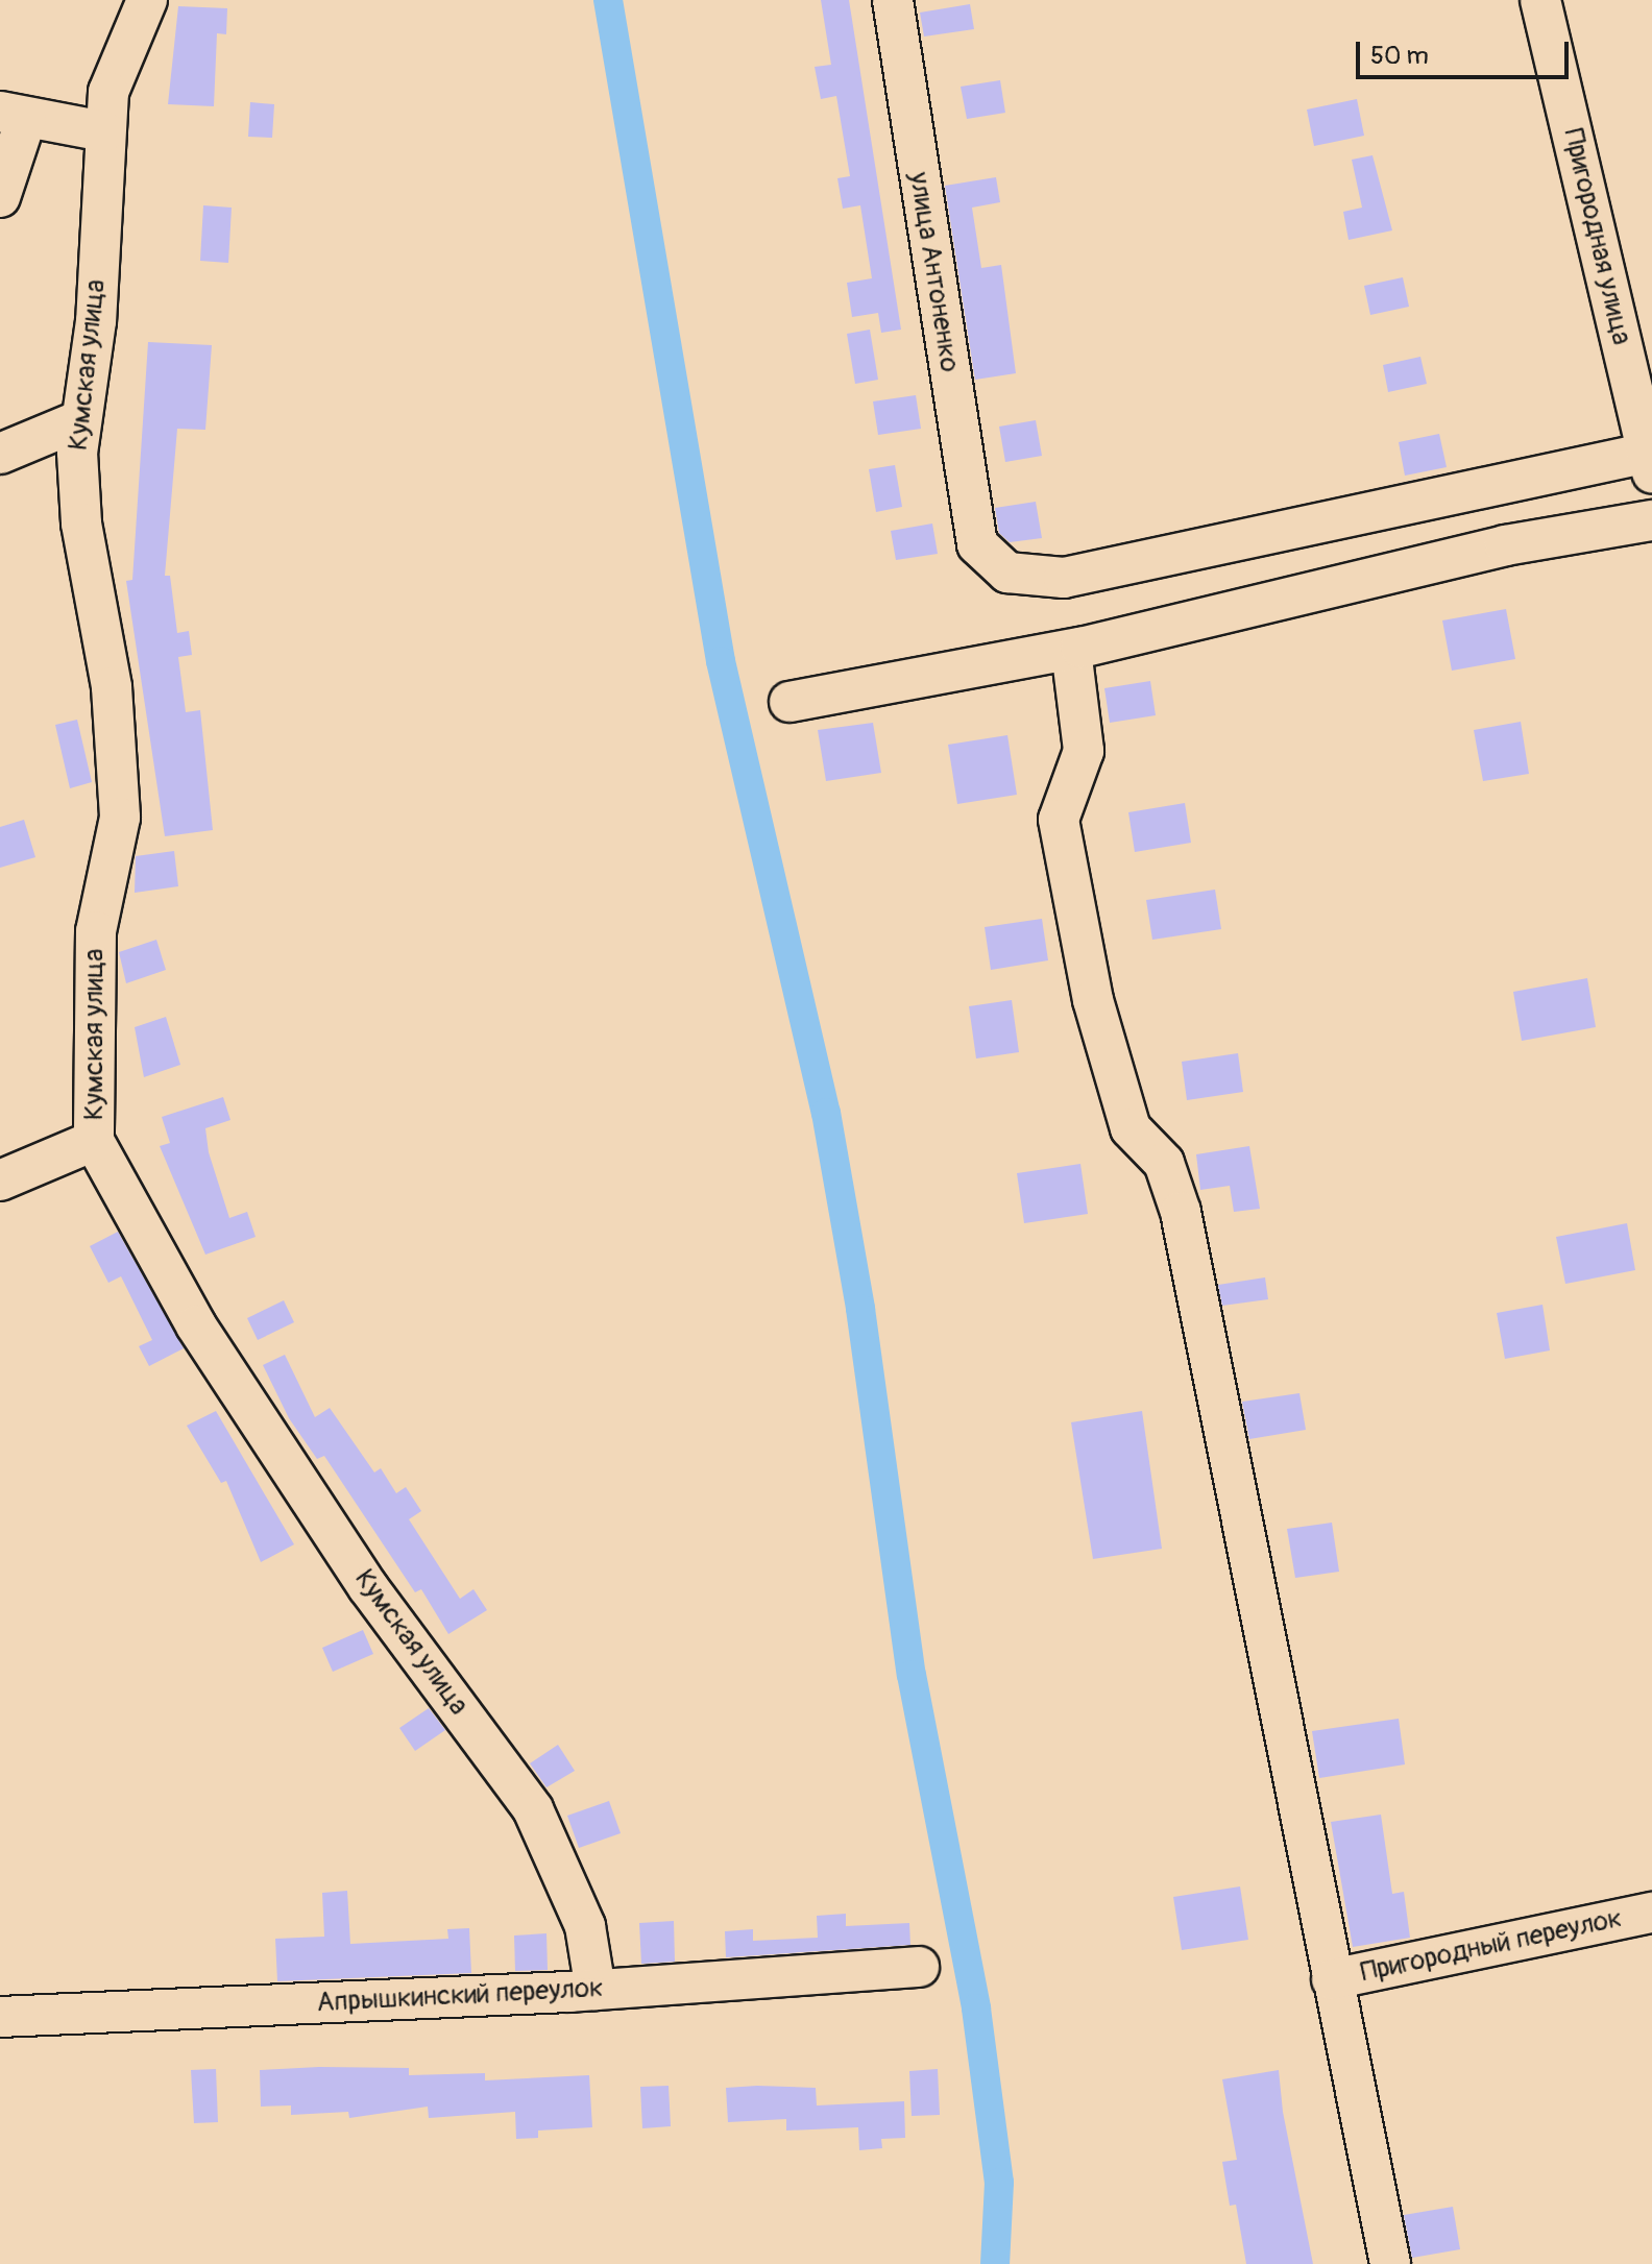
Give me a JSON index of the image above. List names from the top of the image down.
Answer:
{
  "streets": {
    "street": [
      "Пригородная улица",
      "улица Антоненко",
      "Кумская улица",
      "Пригородный переулок",
      "Апрышкинский переулок"
    ]
  },
  "crossings": [
    ["Кумская улица", "Апрышкинский переулок"]
  ],
  "scale_bar": "50 m"
}
